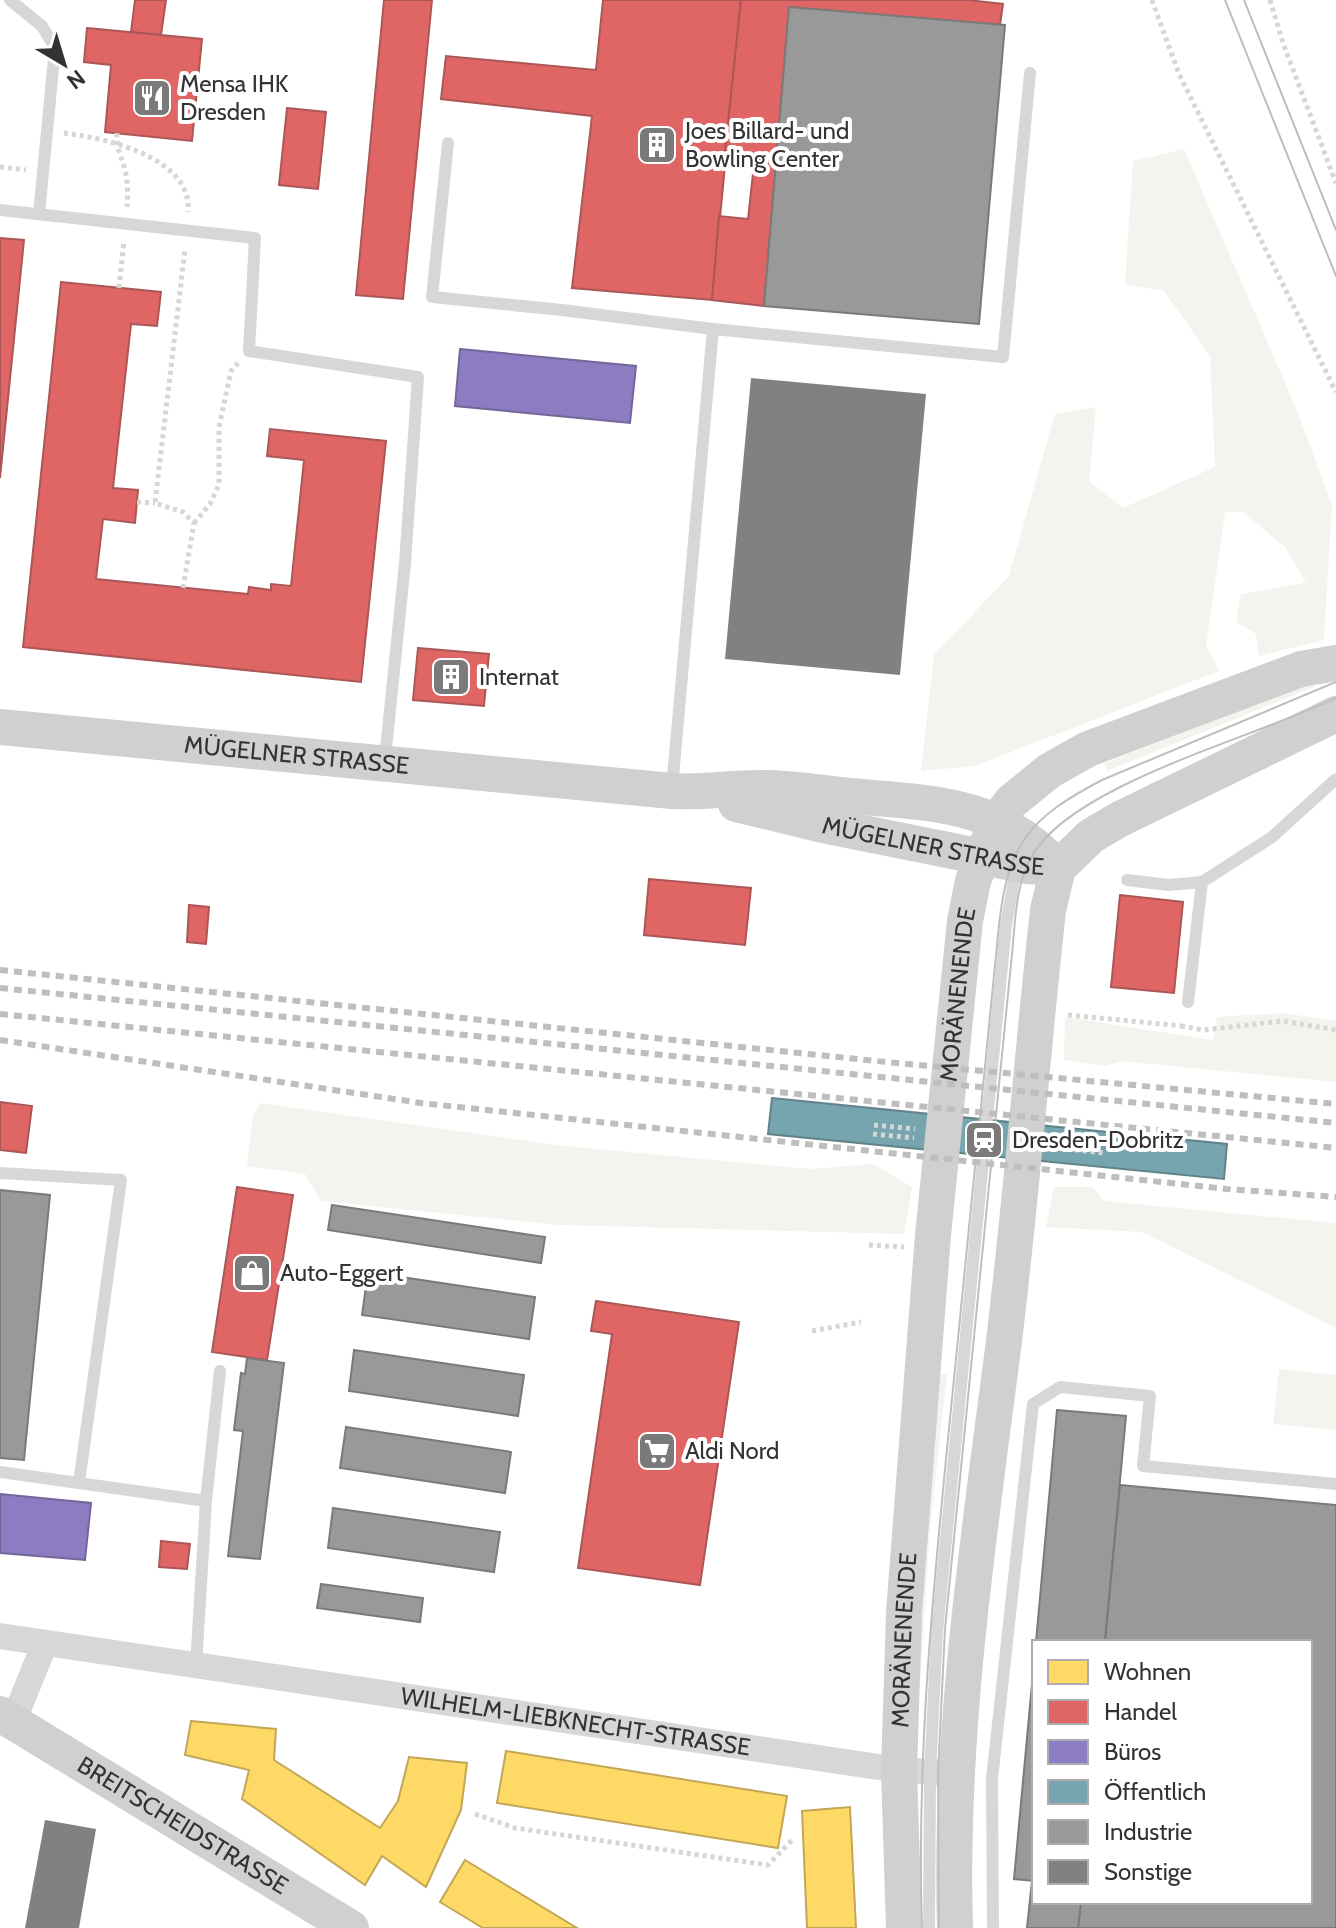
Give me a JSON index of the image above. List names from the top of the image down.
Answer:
{
  "streets": {
    "main road": ["MÜGELNER STRASSE", "MORÄNENENDE", "BREITSCHEIDSTRASSE"],
    "street": ["WILHELM-LIEBKNECHT-STRASSE"]
  },
  "crossings": [
    ["MÜGELNER STRASSE", "MORÄNENENDE"],
    ["MORÄNENENDE", "WILHELM-LIEBKNECHT-STRASSE"],
    ["WILHELM-LIEBKNECHT-STRASSE", "BREITSCHEIDSTRASSE"]
  ],
  "places": {
    "restaurant": ["Mensa IHK Dresden"],
    "building": ["Joes Billard- und Bowling Center", "Internat"],
    "station": ["Dresden-Dobritz"],
    "shop": ["Auto-Eggert"],
    "supermarket": ["Aldi Nord"]
  },
  "legend": [
    "Wohnen",
    "Handel",
    "Büros",
    "Öffentlich",
    "Industrie",
    "Sonstige"
  ],
  "north": "bottom right"
}
